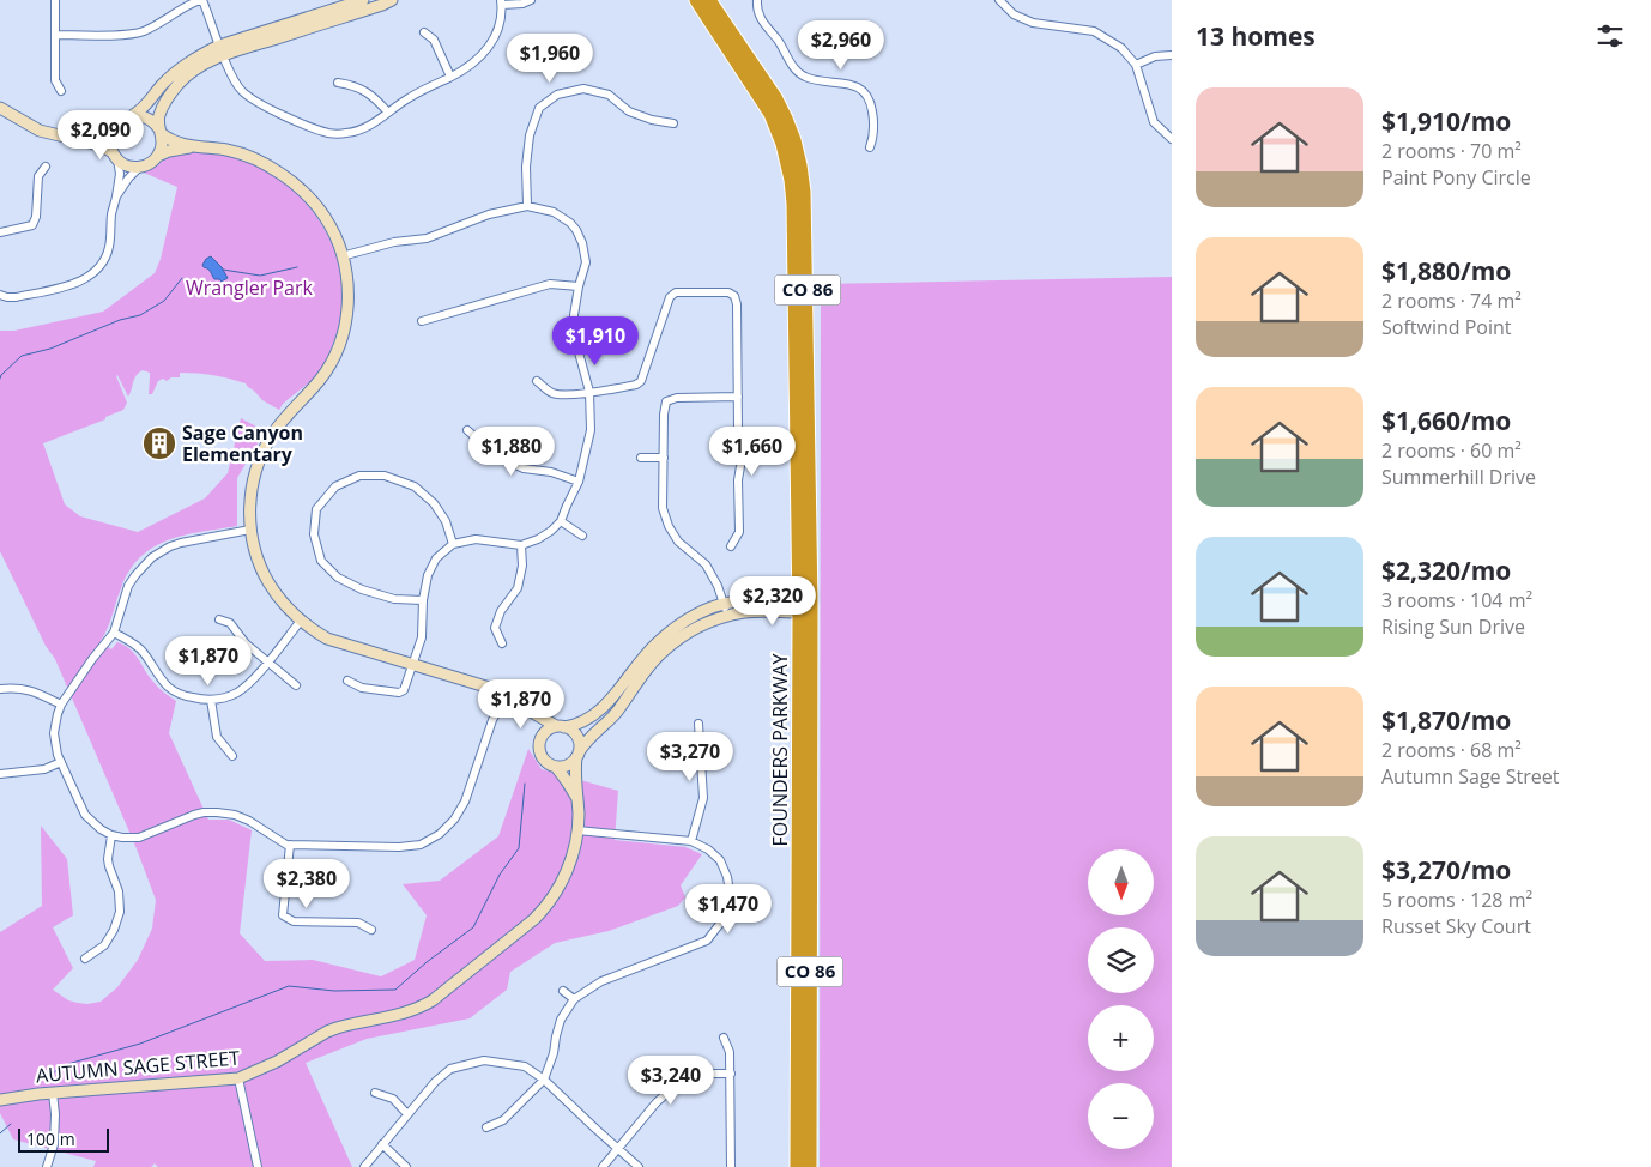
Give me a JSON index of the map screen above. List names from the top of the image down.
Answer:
{
  "streets": {
    "highway": ["CO 86", "FOUNDERS PARKWAY"],
    "street": ["AUTUMN SAGE STREET"]
  },
  "parks": ["Wrangler Park"],
  "places": {
    "building": ["Sage Canyon Elementary"]
  },
  "scale_bar": "100 m",
  "north": "bottom",
  "page": {
    "heading": "13 homes",
    "price": [
      "$2,960",
      "$1,960",
      "$2,090",
      "$1,910",
      "$1,880",
      "$1,660",
      "$2,320",
      "$1,870",
      "$1,870",
      "$3,270",
      "$2,380",
      "$1,470",
      "$3,240"
    ],
    "list": [
      {
        "name": "$1,910/mo",
        "note": "2 rooms · 70 m² · Paint Pony Circle"
      },
      {
        "name": "$1,880/mo",
        "note": "2 rooms · 74 m² · Softwind Point"
      },
      {
        "name": "$1,660/mo",
        "note": "2 rooms · 60 m² · Summerhill Drive"
      },
      {
        "name": "$2,320/mo",
        "note": "3 rooms · 104 m² · Rising Sun Drive"
      },
      {
        "name": "$1,870/mo",
        "note": "2 rooms · 68 m² · Autumn Sage Street"
      },
      {
        "name": "$3,270/mo",
        "note": "5 rooms · 128 m² · Russet Sky Court"
      }
    ],
    "map_buttons": ["+", "−"],
    "scale": "100 m"
  }
}
